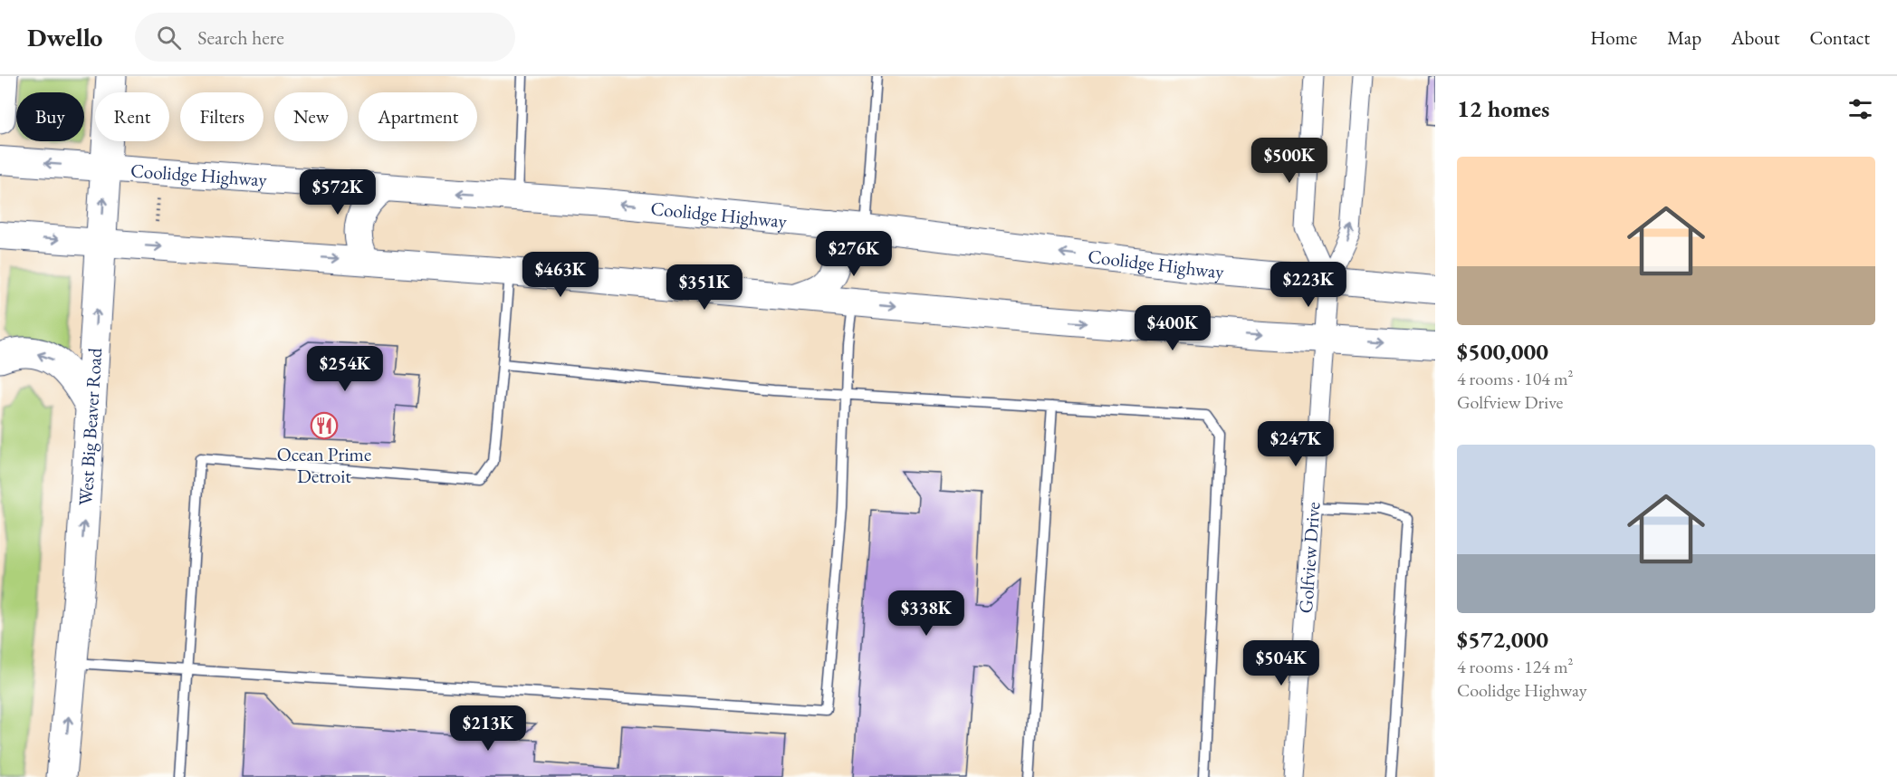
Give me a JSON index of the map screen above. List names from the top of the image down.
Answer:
{
  "streets": {
    "main road": ["Coolidge Highway", "West Big Beaver Road"],
    "street": ["Golfview Drive"]
  },
  "crossings": [
    ["Coolidge Highway", "West Big Beaver Road"],
    ["Coolidge Highway", "Golfview Drive"]
  ],
  "one_way": ["West Big Beaver Road"],
  "places": {
    "restaurant": ["Ocean Prime Detroit"]
  },
  "page": {
    "header": "Dwello",
    "search": "Search here",
    "nav": [
      "Home",
      "Map",
      "About",
      "Contact"
    ],
    "heading": "12 homes",
    "chip": [
      "Buy",
      "Rent",
      "Filters",
      "New",
      "Apartment"
    ],
    "price": [
      "$500K",
      "$572K",
      "$276K",
      "$463K",
      "$223K",
      "$351K",
      "$400K",
      "$254K",
      "$247K",
      "$338K",
      "$504K",
      "$213K"
    ],
    "list": [
      {
        "name": "$500,000",
        "note": "4 rooms · 104 m² · Golfview Drive"
      },
      {
        "name": "$572,000",
        "note": "4 rooms · 124 m² · Coolidge Highway"
      }
    ]
  }
}
